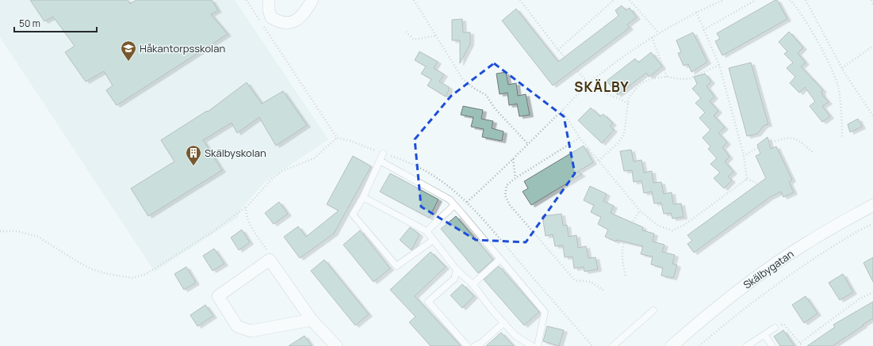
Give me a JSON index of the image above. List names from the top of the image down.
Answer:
{
  "streets": {
    "street": ["Skälbygatan"]
  },
  "districts": ["SKÄLBY"],
  "places": {
    "school or university": ["Håkantorpsskolan"],
    "building": ["Skälbyskolan"]
  },
  "scale_bar": "50 m"
}
